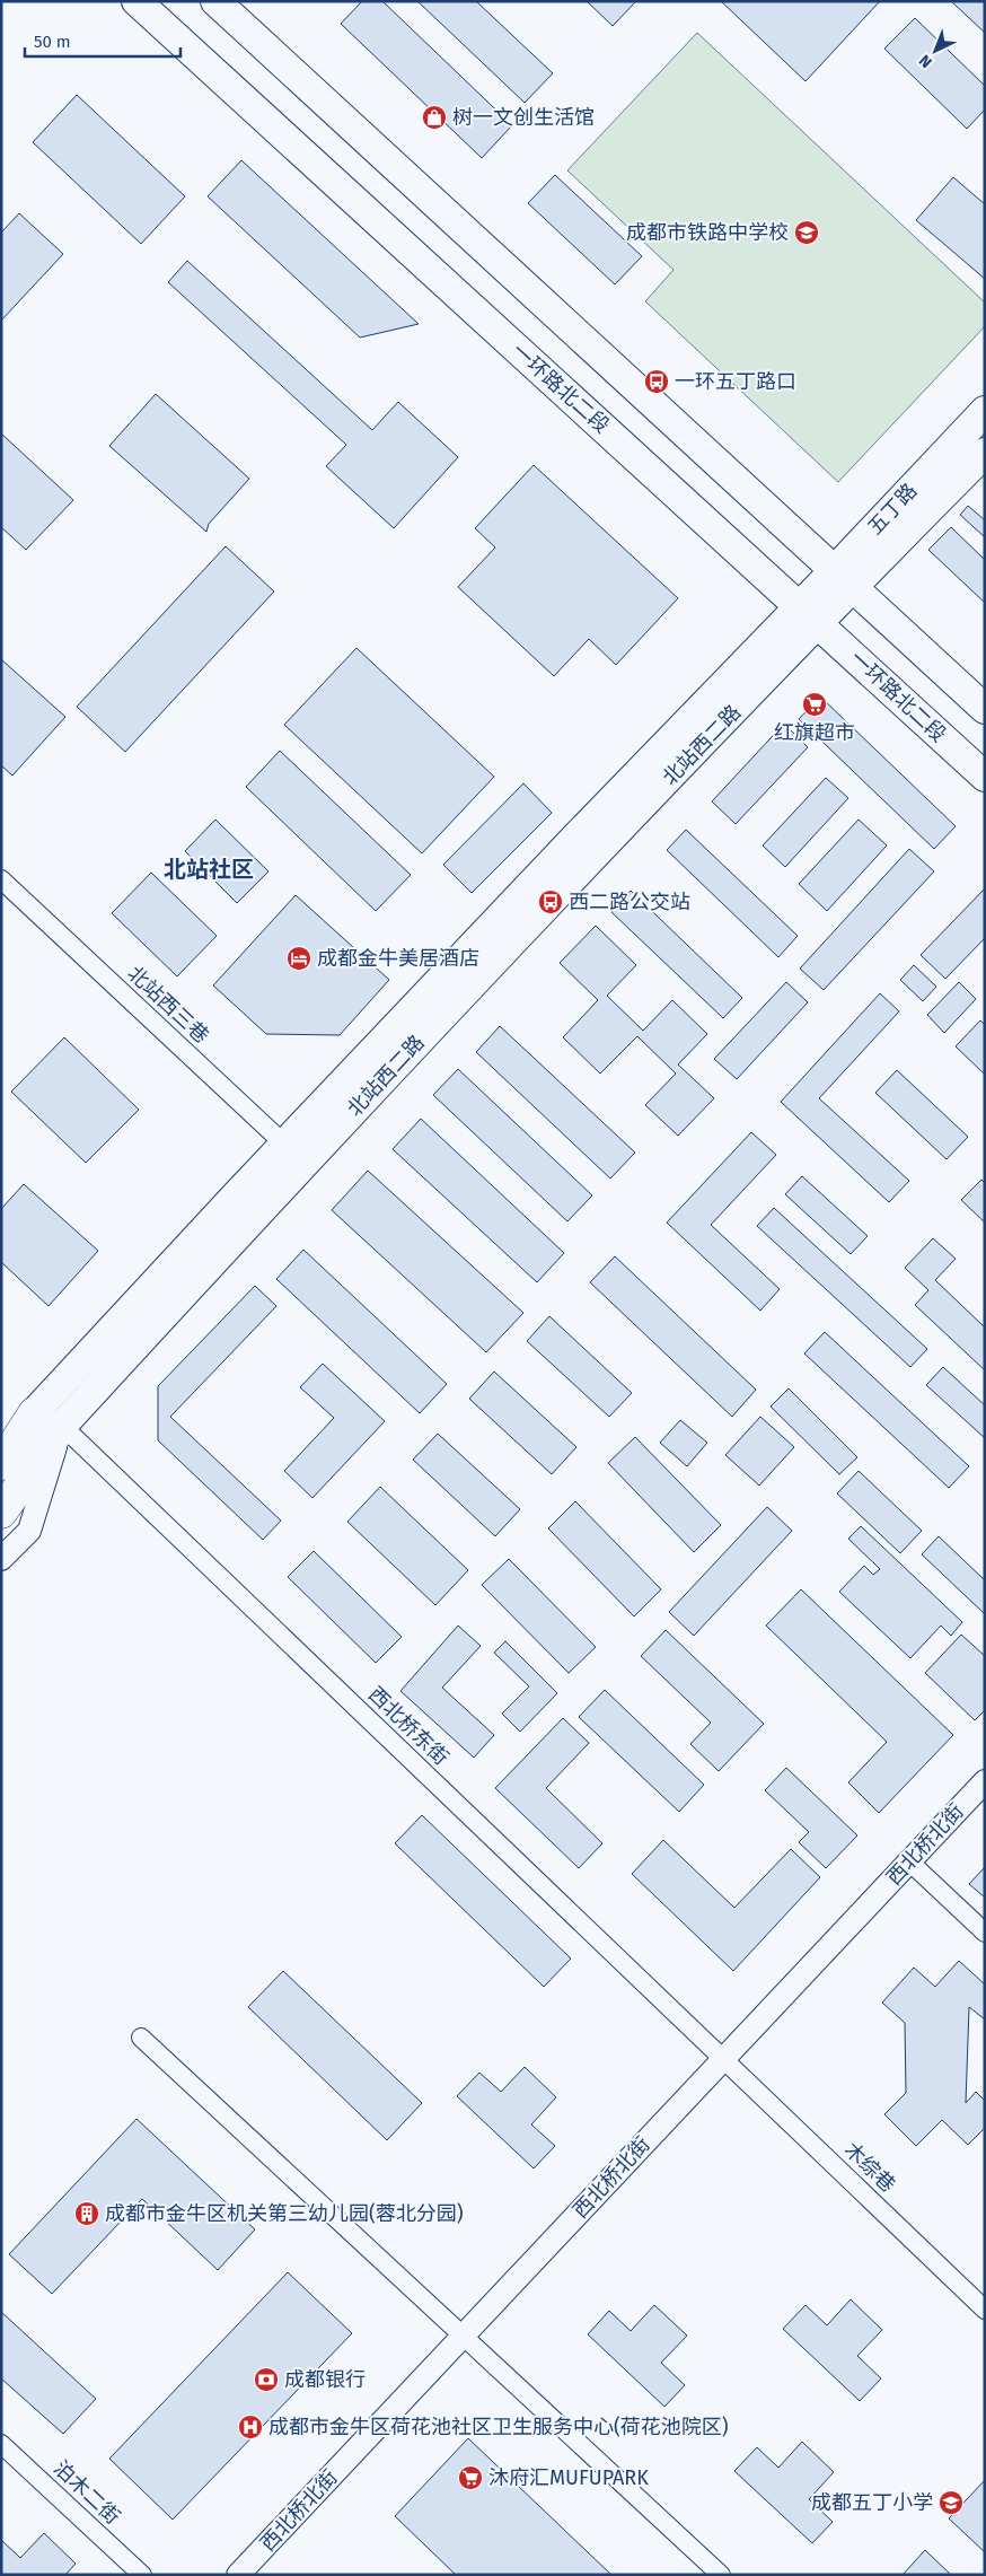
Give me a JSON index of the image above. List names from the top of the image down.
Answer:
{
  "streets": {
    "main road": ["一环路北二段", "五丁路", "北站西二路"],
    "street": [
      "北站西三巷",
      "西北桥东街",
      "西北桥北街",
      "木综巷",
      "泊木二街"
    ]
  },
  "crossings": [
    ["一环路北二段", "五丁路"],
    ["一环路北二段", "北站西二路"],
    ["五丁路", "北站西二路"],
    ["北站西二路", "北站西三巷"],
    ["北站西二路", "西北桥东街"],
    ["西北桥东街", "西北桥北街"],
    ["西北桥东街", "木综巷"],
    ["西北桥北街", "木综巷"]
  ],
  "districts": ["北站社区"],
  "places": {
    "shop": ["树一文创生活馆"],
    "school or university": ["成都市铁路中学校", "成都五丁小学"],
    "bus stop": ["一环五丁路口", "西二路公交站"],
    "supermarket": ["红旗超市", "沐府汇MUFUPARK"],
    "hotel": ["成都金牛美居酒店"],
    "building": ["成都市金牛区机关第三幼儿园(蓉北分园)"],
    "bank": ["成都银行"],
    "hospital": ["成都市金牛区荷花池社区卫生服务中心(荷花池院区)"]
  },
  "scale_bar": "50 m",
  "north": "bottom left"
}
